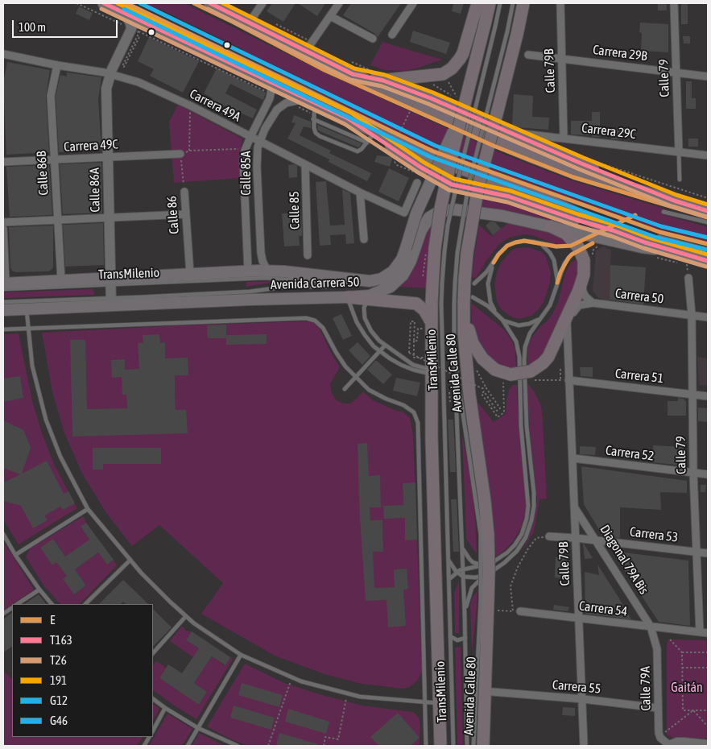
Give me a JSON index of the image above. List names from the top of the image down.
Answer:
{
  "streets": {
    "highway": ["Avenida Calle 80"],
    "main road": ["Avenida Carrera 50"],
    "street": [
      "Carrera 29B",
      "Calle 79B",
      "Calle 79",
      "Carrera 49A",
      "Carrera 29C",
      "Carrera 49C",
      "Calle 86B",
      "Calle 85A",
      "Calle 86A",
      "Calle 85",
      "Calle 86",
      "Carrera 50",
      "Carrera 51",
      "Carrera 52",
      "Carrera 53",
      "Diagonal 79A Bis",
      "Carrera 54",
      "Carrera 55",
      "Calle 79A"
    ],
    "lane": ["TransMilenio"]
  },
  "crossings": [
    ["Carrera 29B", "Calle 79B"],
    ["Carrera 29B", "Calle 79"],
    ["Calle 79B", "Carrera 29C"],
    ["Calle 79B", "Carrera 50"],
    ["Calle 79B", "Carrera 51"],
    ["Calle 79B", "Carrera 52"],
    ["Calle 79B", "Carrera 53"],
    ["Calle 79B", "Diagonal 79A Bis"],
    ["Calle 79B", "Carrera 54"],
    ["Calle 79B", "Carrera 55"],
    ["Calle 79", "Carrera 29C"],
    ["Calle 79", "Carrera 50"],
    ["Calle 79", "Carrera 51"],
    ["Calle 79", "Carrera 52"],
    ["Calle 79", "Carrera 53"],
    ["Calle 79", "Carrera 54"],
    ["Carrera 49A", "Calle 86B"],
    ["Carrera 49A", "Calle 85A"],
    ["Carrera 49A", "Calle 86A"],
    ["Carrera 49A", "Calle 85"],
    ["Carrera 49C", "Calle 86B"],
    ["Carrera 49C", "Calle 86A"],
    ["Carrera 49C", "Calle 86"],
    ["Calle 86B", "Avenida Carrera 50"],
    ["Calle 85A", "Avenida Carrera 50"],
    ["Calle 86A", "TransMilenio"],
    ["Calle 86A", "Avenida Carrera 50"],
    ["Calle 86", "Avenida Carrera 50"],
    ["TransMilenio", "Avenida Carrera 50"],
    ["TransMilenio", "Avenida Calle 80"],
    ["Avenida Carrera 50", "Avenida Calle 80"],
    ["Carrera 53", "Diagonal 79A Bis"],
    ["Diagonal 79A Bis", "Carrera 54"],
    ["Diagonal 79A Bis", "Calle 79A"],
    ["Carrera 54", "Calle 79A"],
    ["Carrera 55", "Calle 79A"]
  ],
  "parks": ["Gaitán"],
  "lines": [
    "transit line E",
    "transit line T163",
    "transit line 191",
    "transit line G46",
    "transit line T26",
    "transit line G12"
  ],
  "legend": [
    "E",
    "T163",
    "T26",
    "191",
    "G12",
    "G46"
  ],
  "scale_bar": "100 m"
}
